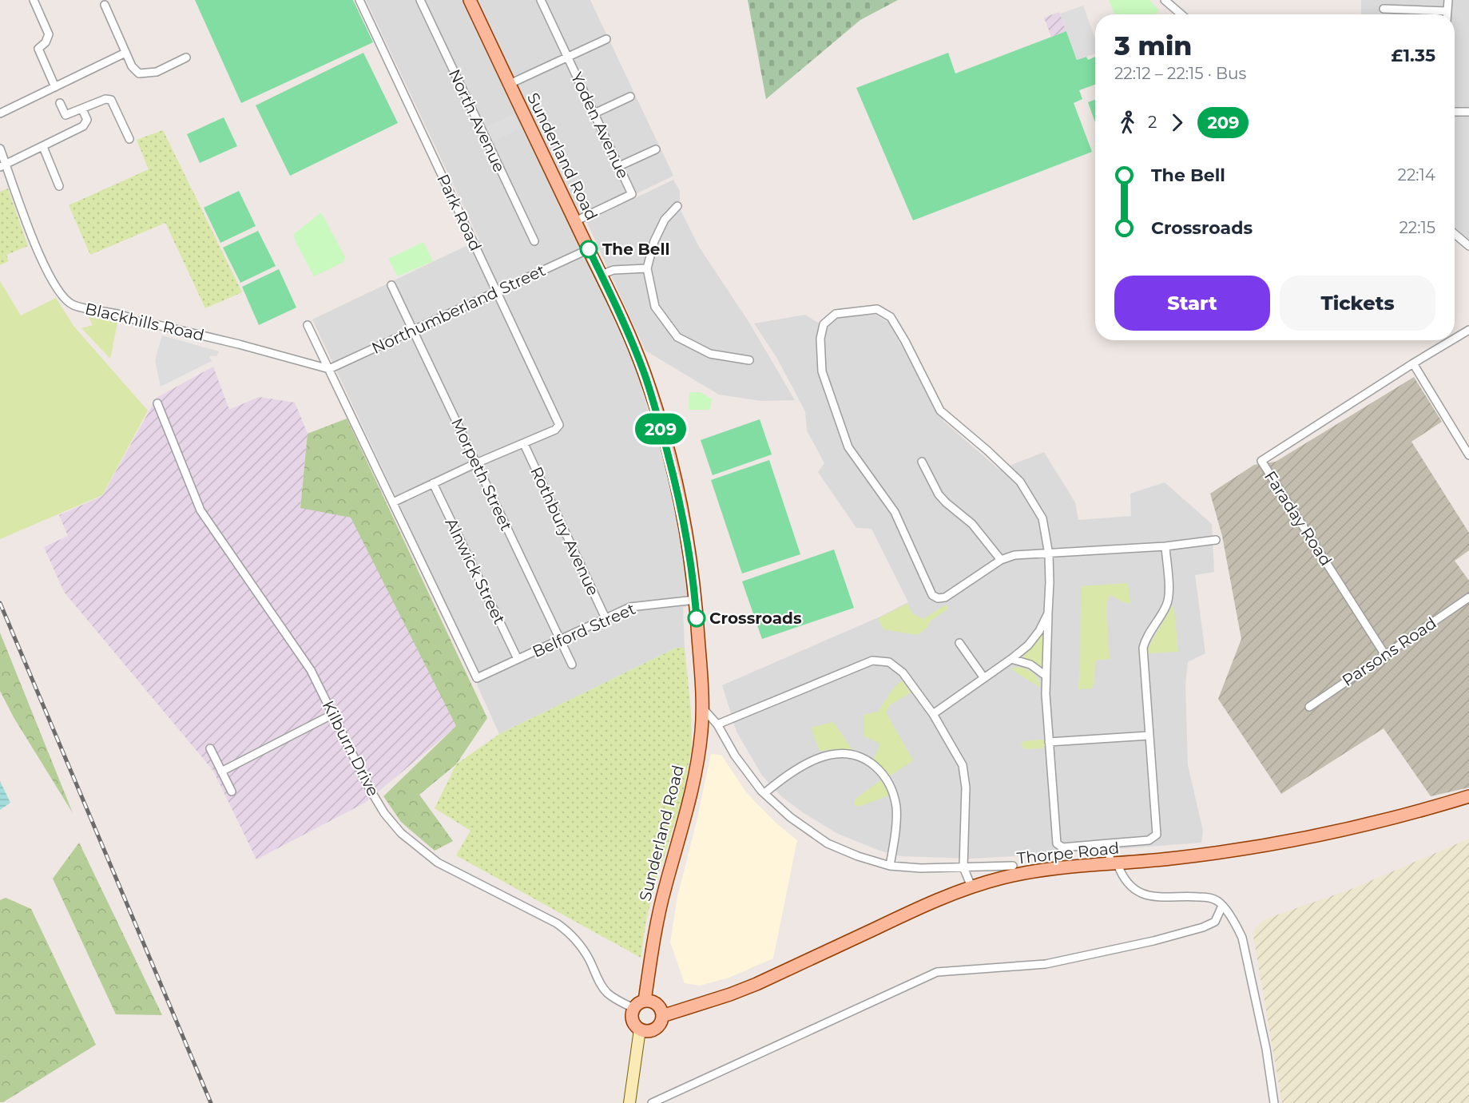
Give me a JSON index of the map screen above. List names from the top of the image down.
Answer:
{
  "streets": {
    "main road": ["Sunderland Road", "Thorpe Road"],
    "street": [
      "North Avenue",
      "Yoden Avenue",
      "Park Road",
      "Northumberland Street",
      "Blackhills Road",
      "Morpeth Street",
      "Faraday Road",
      "Rothbury Avenue",
      "Alnwick Street",
      "Belford Street",
      "Parsons Road",
      "Kilburn Drive"
    ]
  },
  "crossings": [
    ["Yoden Avenue", "Sunderland Road"],
    ["Sunderland Road", "Northumberland Street"],
    ["Sunderland Road", "Belford Street"],
    ["Sunderland Road", "Kilburn Drive"],
    ["Sunderland Road", "Thorpe Road"],
    ["Park Road", "Northumberland Street"],
    ["Park Road", "Rothbury Avenue"],
    ["Northumberland Street", "Blackhills Road"],
    ["Northumberland Street", "Morpeth Street"],
    ["Morpeth Street", "Belford Street"],
    ["Faraday Road", "Parsons Road"],
    ["Rothbury Avenue", "Belford Street"],
    ["Alnwick Street", "Belford Street"],
    ["Kilburn Drive", "Thorpe Road"]
  ],
  "places": ["The Bell", "Crossroads"],
  "lines": ["bus line 209"],
  "page": {
    "on_map": "209",
    "heading": ["3 min", "22:12 – 22:15 · Bus", "£1.35"],
    "legs": ["2", "209"],
    "list": [
      {
        "name": "The Bell",
        "value": "22:14"
      },
      {
        "name": "Crossroads",
        "value": "22:15"
      }
    ],
    "buttons": ["Start", "Tickets"]
  }
}
